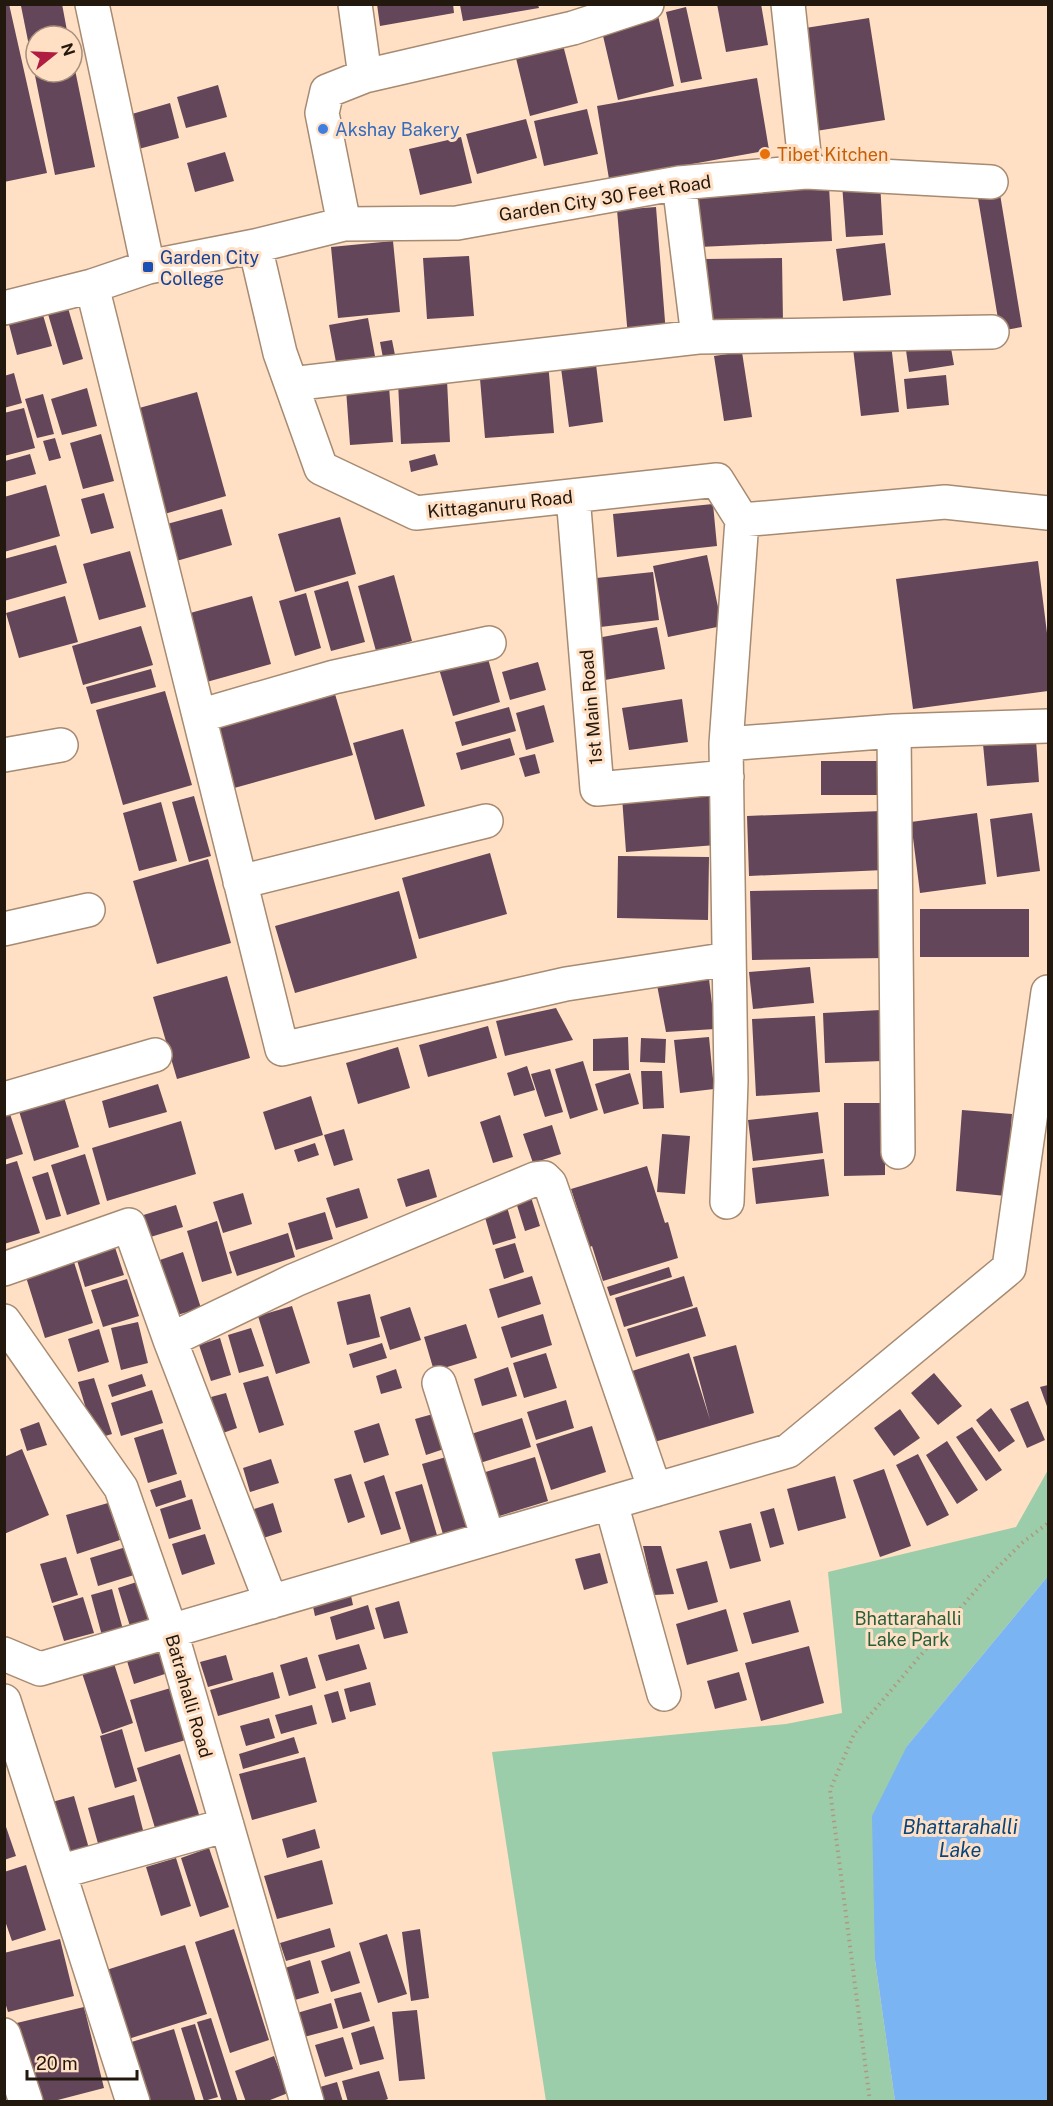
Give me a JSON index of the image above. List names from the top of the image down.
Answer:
{
  "streets": {
    "street": [
      "Garden City 30 Feet Road",
      "Kittaganuru Road",
      "1st Main Road",
      "Batrahalli Road"
    ]
  },
  "crossings": [
    ["Garden City 30 Feet Road", "Kittaganuru Road"],
    ["Kittaganuru Road", "1st Main Road"]
  ],
  "water": ["Bhattarahalli Lake"],
  "parks": ["Bhattarahalli Lake Park"],
  "places": {
    "other": ["Akshay Bakery", "Tibet Kitchen"],
    "transit": ["Garden City College"]
  },
  "scale_bar": "20 m",
  "north": "right"
}
